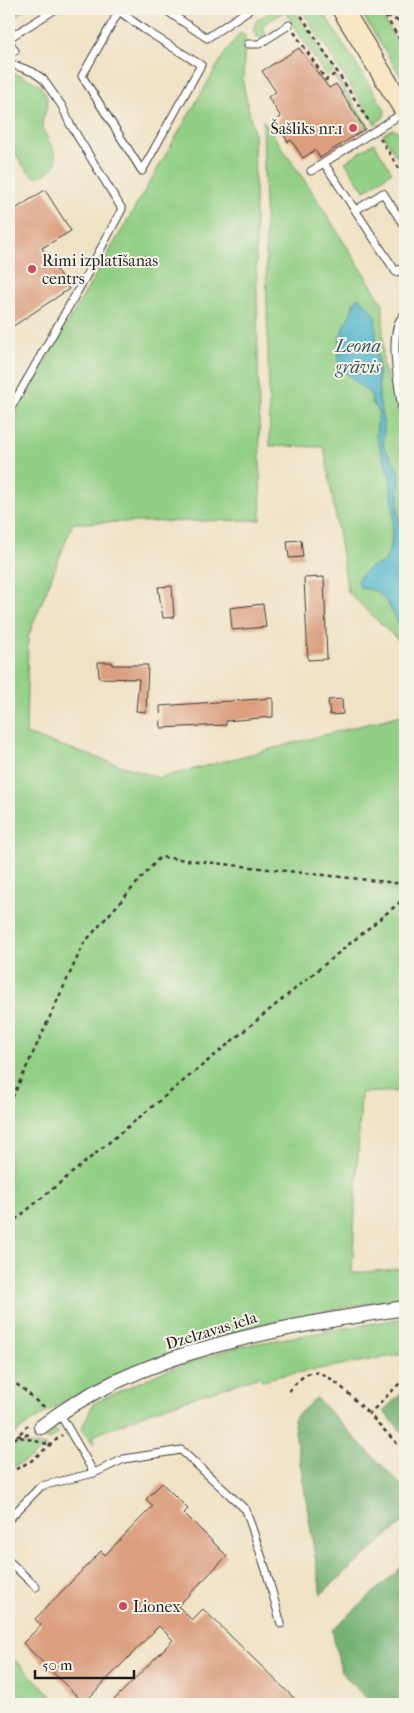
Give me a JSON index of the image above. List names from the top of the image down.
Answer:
{
  "streets": {
    "street": ["Dzelzavas iela"]
  },
  "water": ["Leona grāvis"],
  "places": ["Šašliks nr.1", "Rimi izplatīšanas centrs", "Lionex"],
  "scale_bar": "50 m"
}
